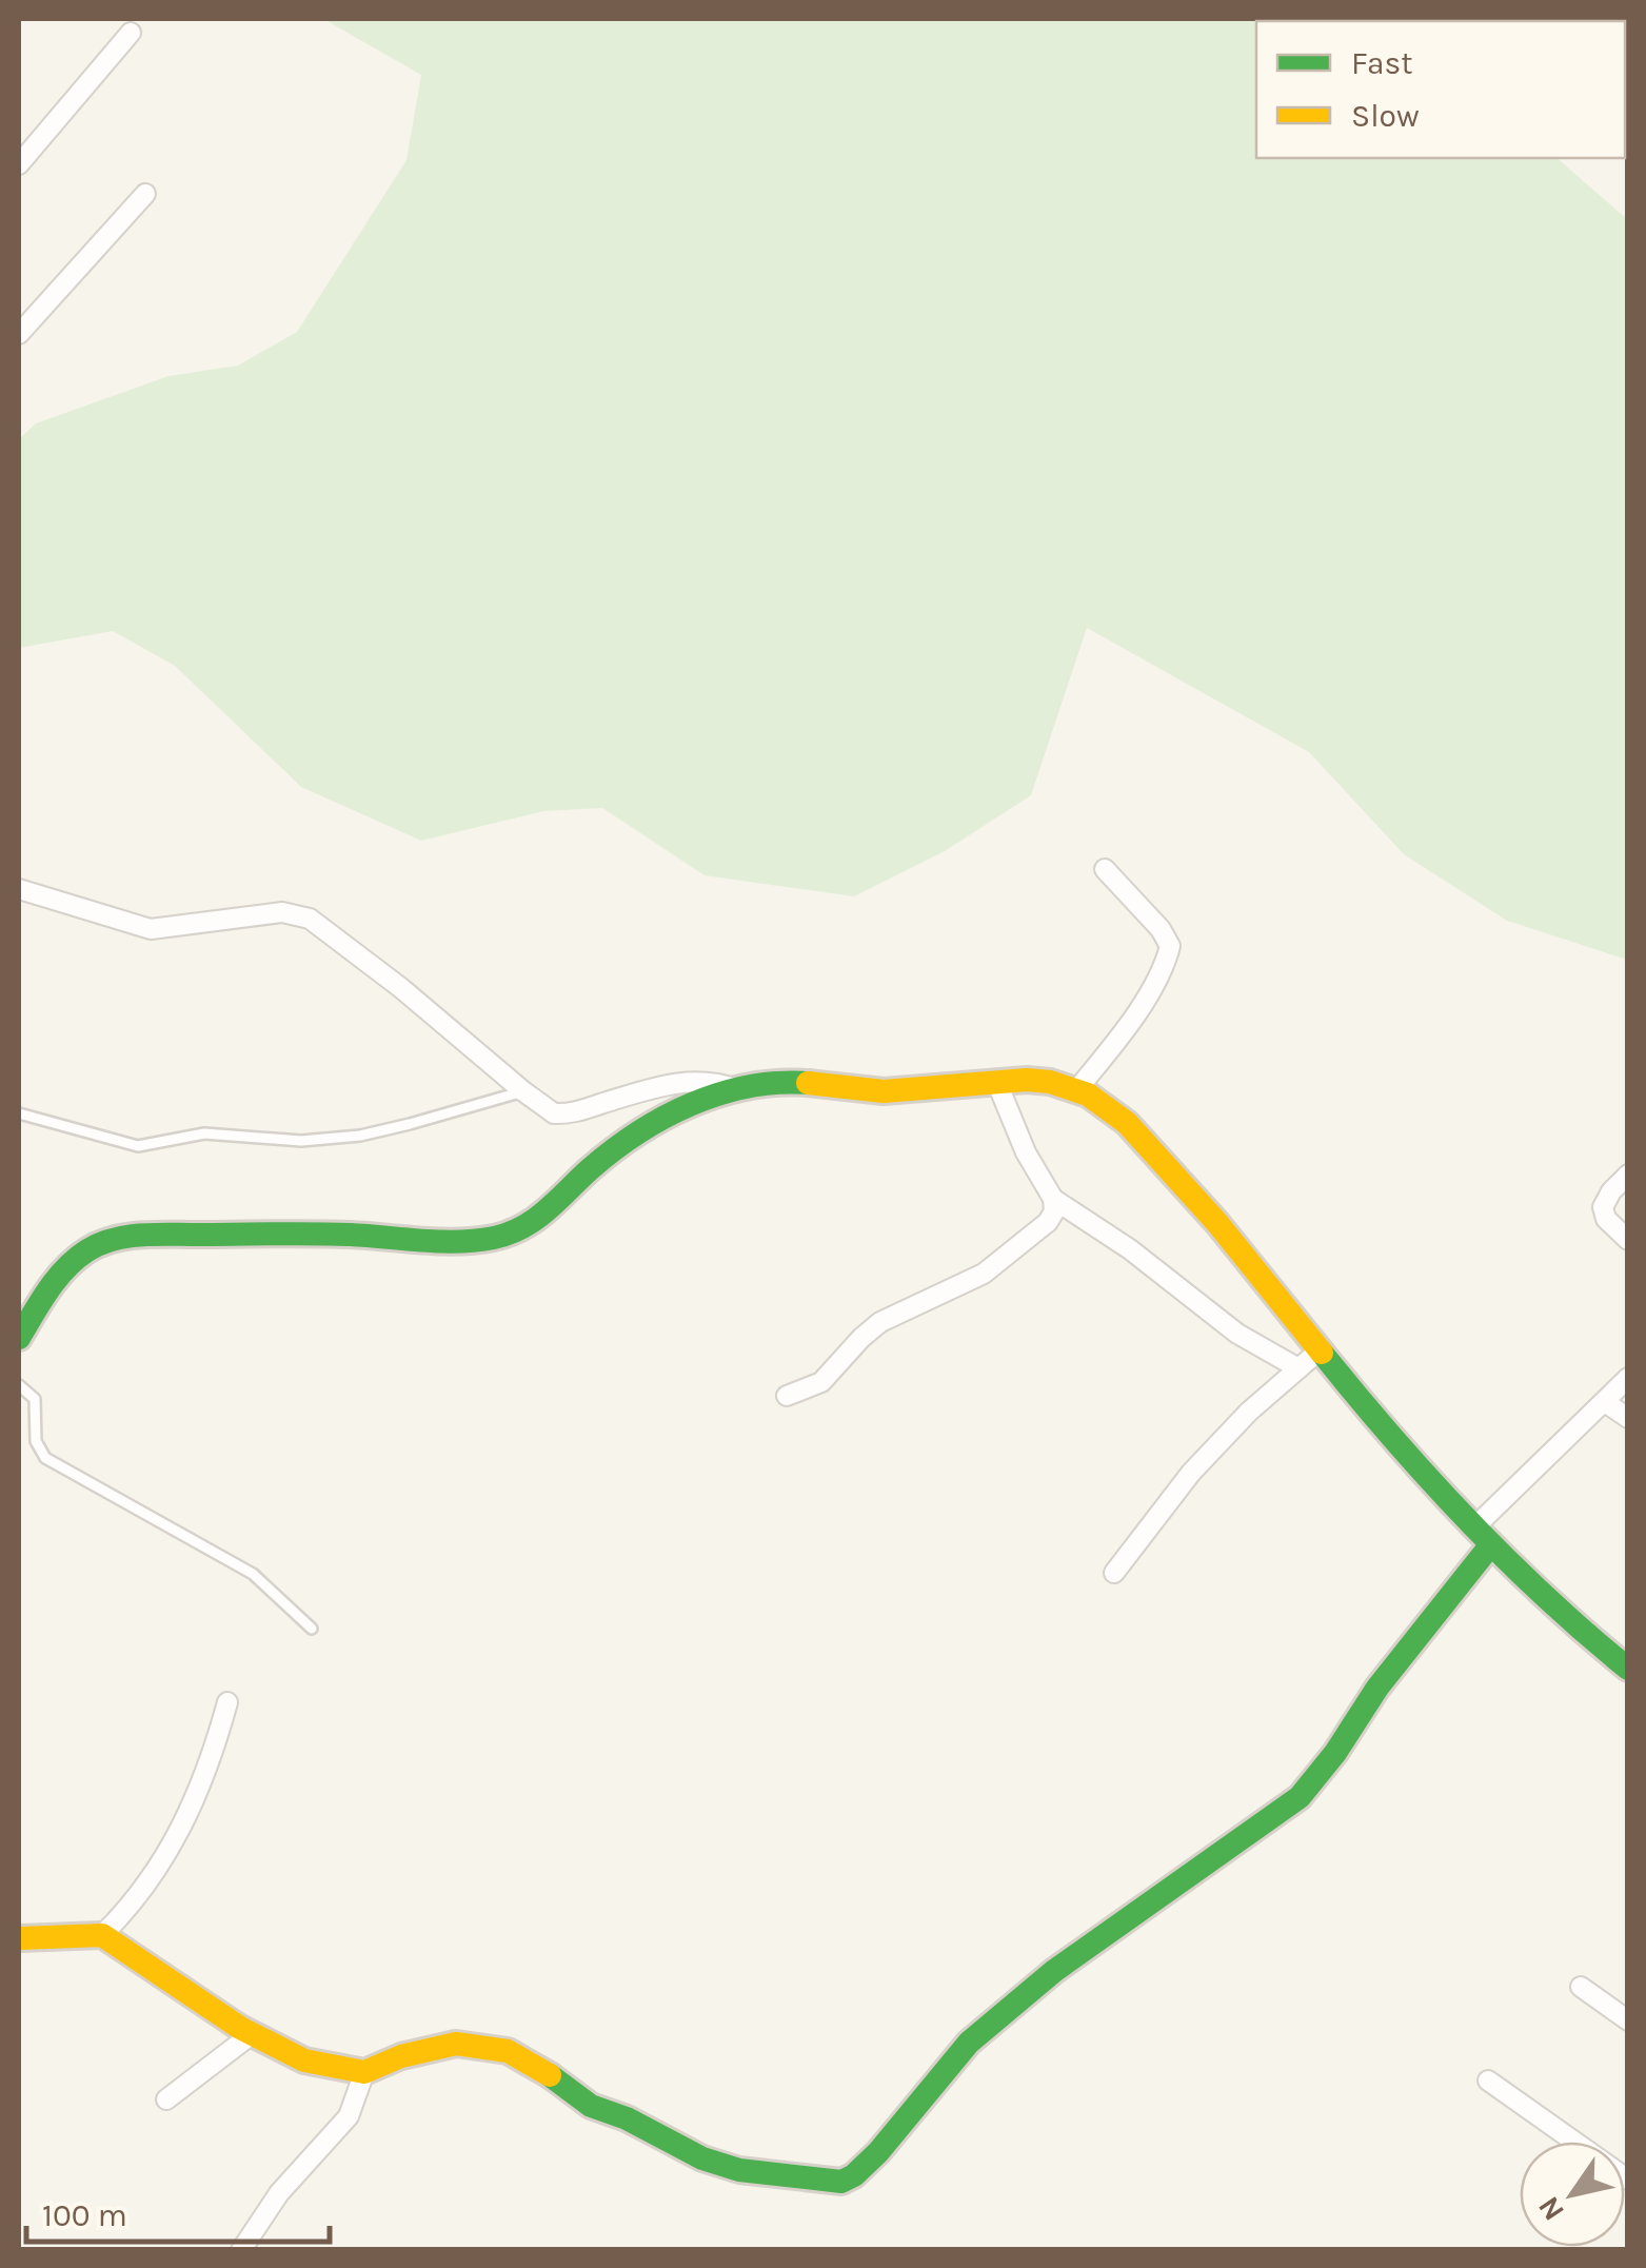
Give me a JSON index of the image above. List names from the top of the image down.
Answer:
{
  "legend": ["Fast", "Slow"],
  "scale_bar": "100 m",
  "north": "bottom left"
}
